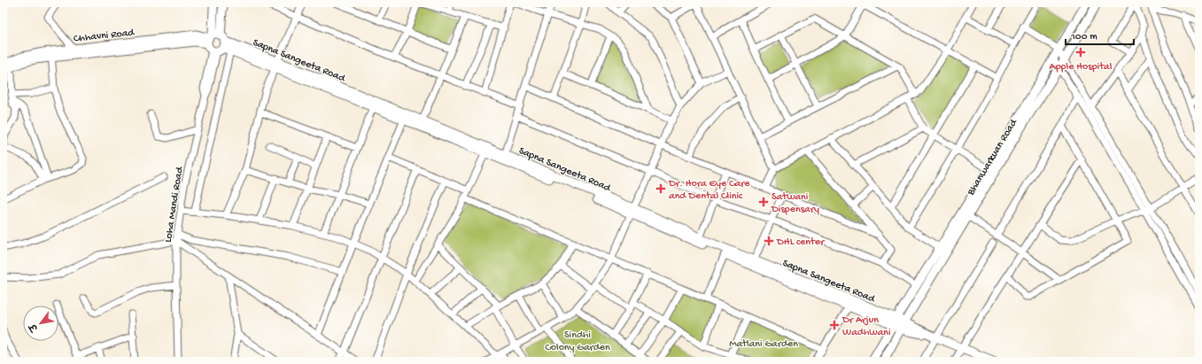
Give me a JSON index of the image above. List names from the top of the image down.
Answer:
{
  "streets": {
    "main road": ["Chhavni Road", "Sapna Sangeeta Road", "Bhanwarkuan Road"],
    "street": ["Loha Mandi Road"]
  },
  "crossings": [
    ["Chhavni Road", "Sapna Sangeeta Road"],
    ["Chhavni Road", "Loha Mandi Road"],
    ["Sapna Sangeeta Road", "Bhanwarkuan Road"],
    ["Sapna Sangeeta Road", "Loha Mandi Road"]
  ],
  "parks": ["Sindhi Colony Garden", "Matlani Garden"],
  "places": {
    "health": [
      "Apple Hospital",
      "Dr. Hora Eye Care and Dental Clinic",
      "Satwani Dispensary",
      "DHL center",
      "Dr Arjun Wadhwani"
    ]
  },
  "scale_bar": "100 m",
  "north": "bottom left"
}
